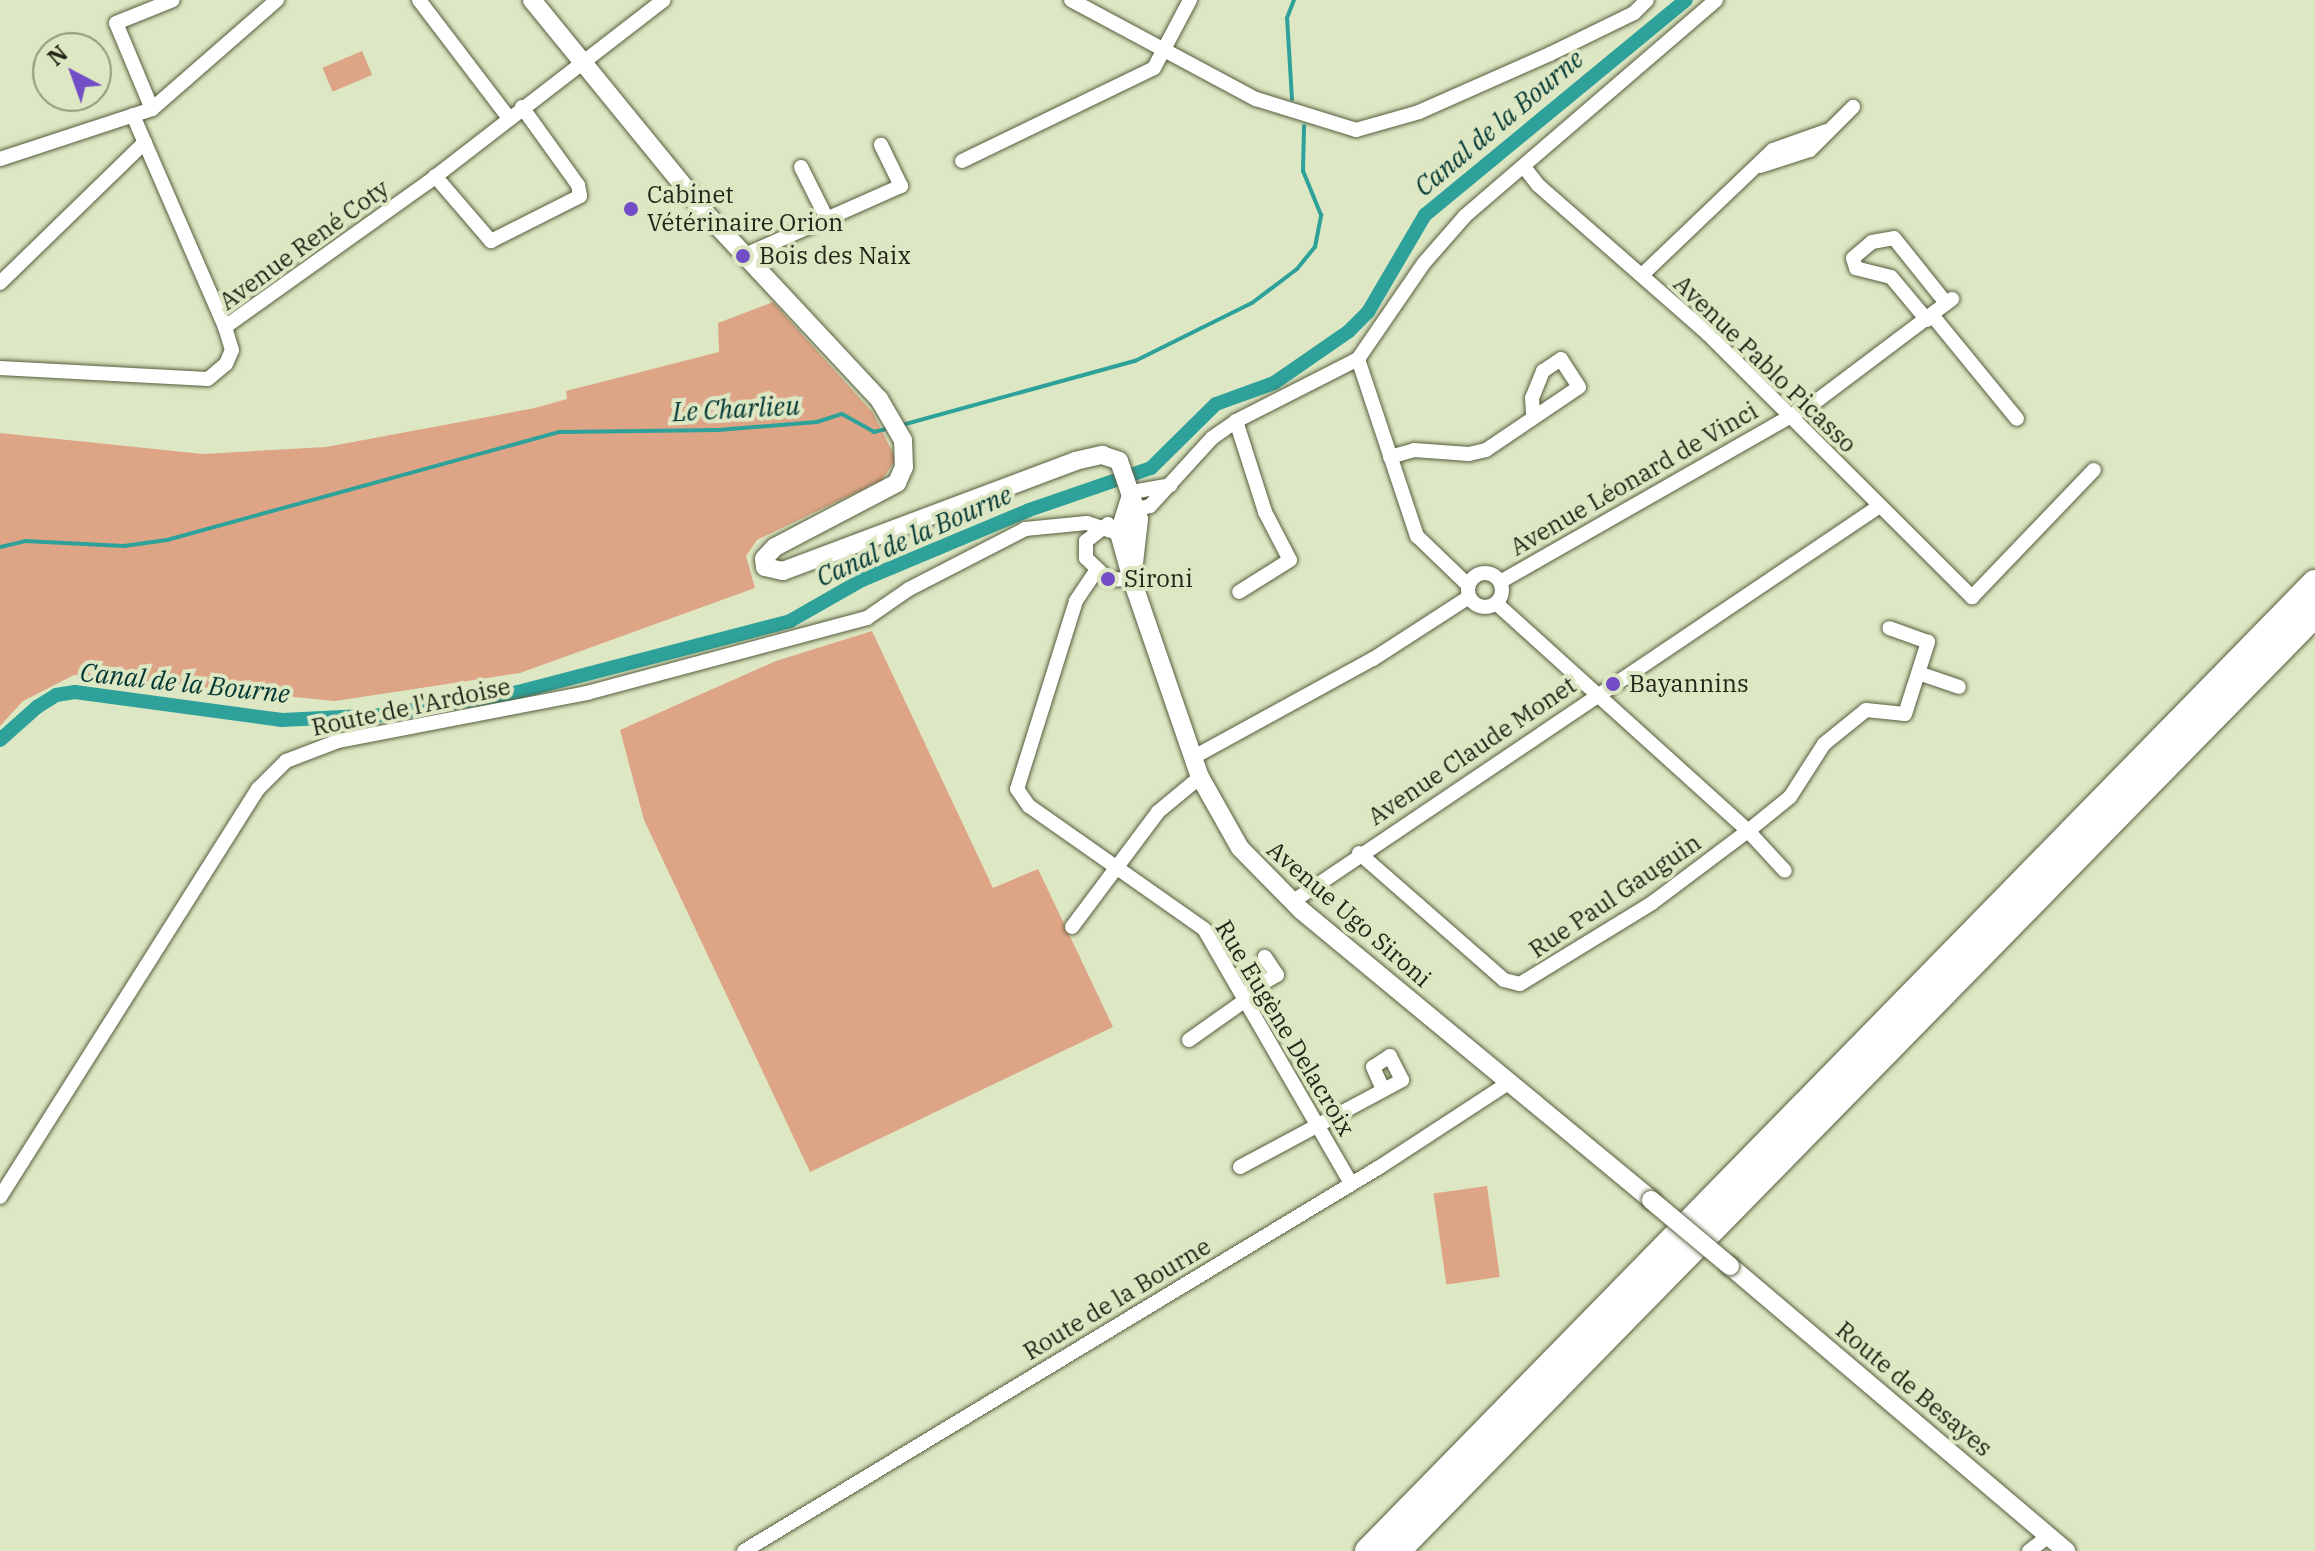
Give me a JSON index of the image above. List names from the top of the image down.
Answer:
{
  "streets": {
    "street": [
      "Avenue René Coty",
      "Avenue Pablo Picasso",
      "Avenue Léonard de Vinci",
      "Route de l'Ardoise",
      "Avenue Claude Monet",
      "Rue Paul Gauguin",
      "Avenue Ugo Sironi",
      "Rue Eugène Delacroix",
      "Route de la Bourne",
      "Route de Besayes"
    ]
  },
  "crossings": [
    ["Avenue Pablo Picasso", "Avenue Léonard de Vinci"],
    ["Avenue Pablo Picasso", "Avenue Claude Monet"],
    ["Route de l'Ardoise", "Avenue Ugo Sironi"],
    ["Avenue Claude Monet", "Rue Paul Gauguin"],
    ["Avenue Claude Monet", "Avenue Ugo Sironi"],
    ["Avenue Ugo Sironi", "Route de la Bourne"],
    ["Avenue Ugo Sironi", "Route de Besayes"],
    ["Rue Eugène Delacroix", "Route de la Bourne"]
  ],
  "water": ["Canal de la Bourne", "Le Charlieu"],
  "places": [
    "Cabinet Vétérinaire Orion",
    "Bois des Naix",
    "Sironi",
    "Bayannins"
  ],
  "north": "top left"
}
